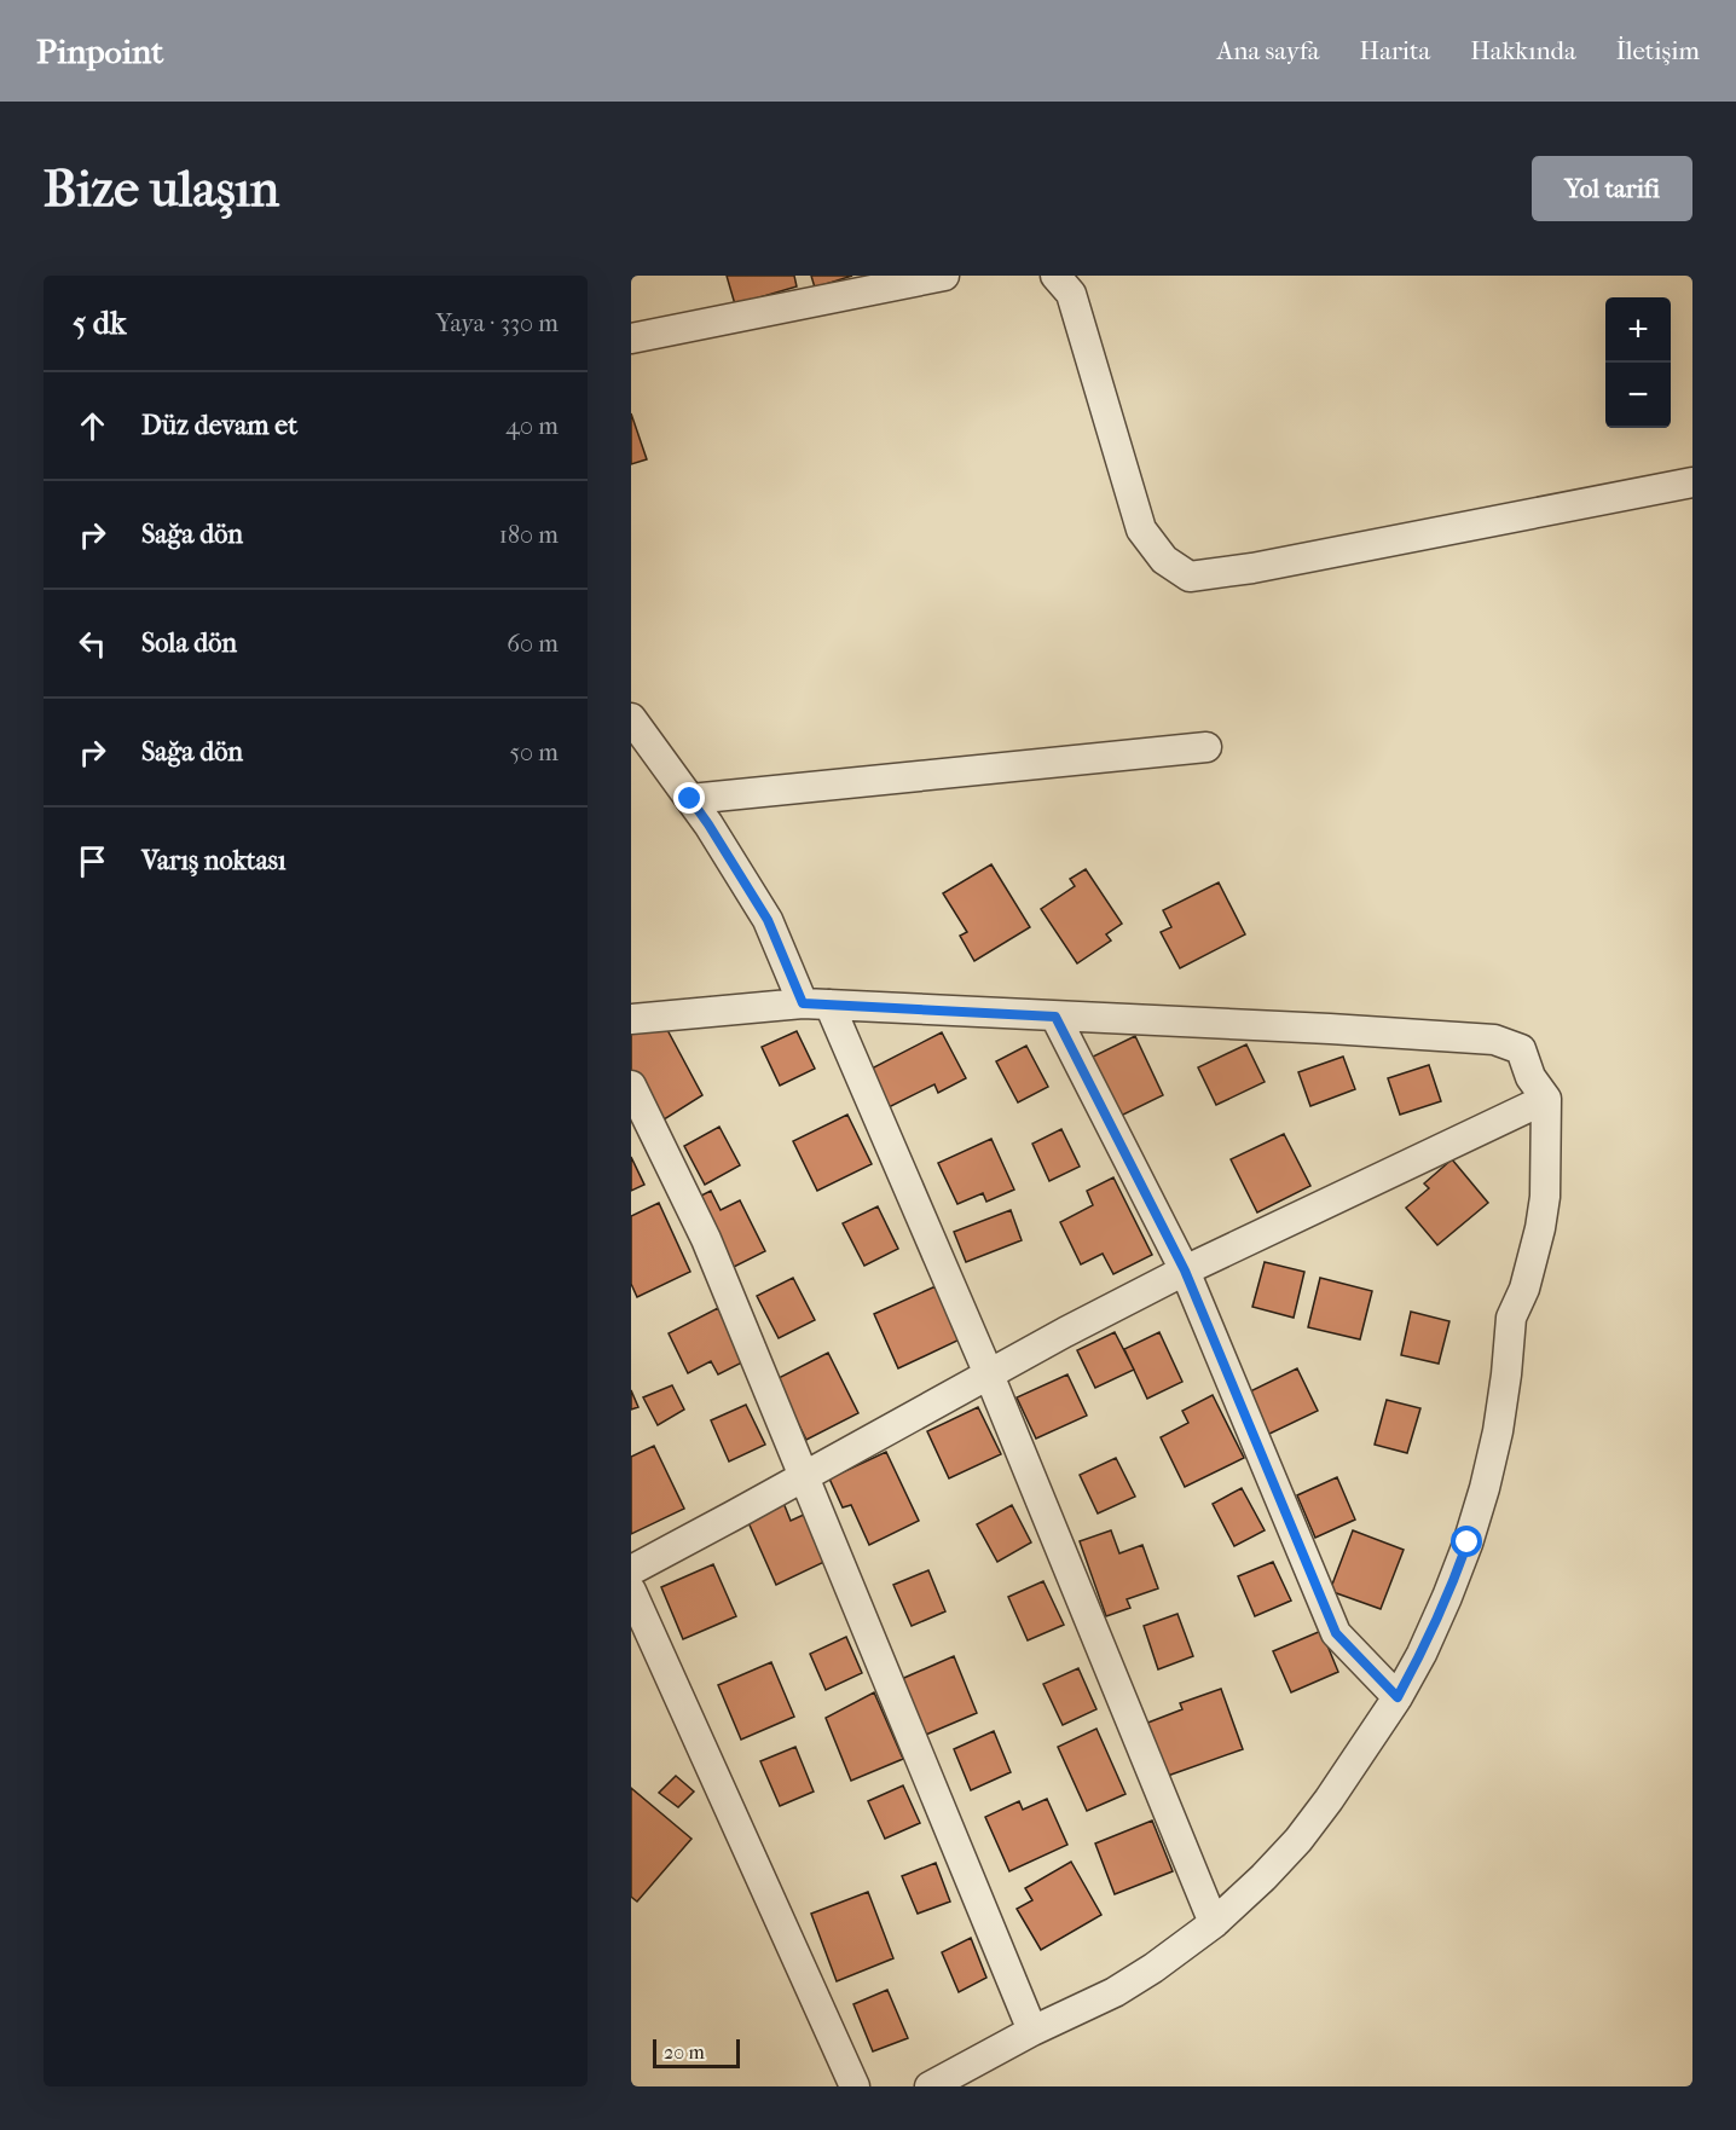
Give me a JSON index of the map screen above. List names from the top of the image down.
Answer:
{
  "scale_bar": "20 m",
  "page": {
    "header": "Pinpoint",
    "nav": [
      "Ana sayfa",
      "Harita",
      "Hakkında",
      "İletişim"
    ],
    "buttons": "Yol tarifi",
    "title": "Bize ulaşın",
    "heading": ["5 dk", "Yaya · 330 m"],
    "map_buttons": ["+", "−"],
    "list": [
      ["Düz devam et", "40 m"],
      ["Sağa dön", "180 m"],
      ["Sola dön", "60 m"],
      ["Sağa dön", "50 m"],
      "Varış noktası"
    ],
    "scale": "20 m"
  }
}
